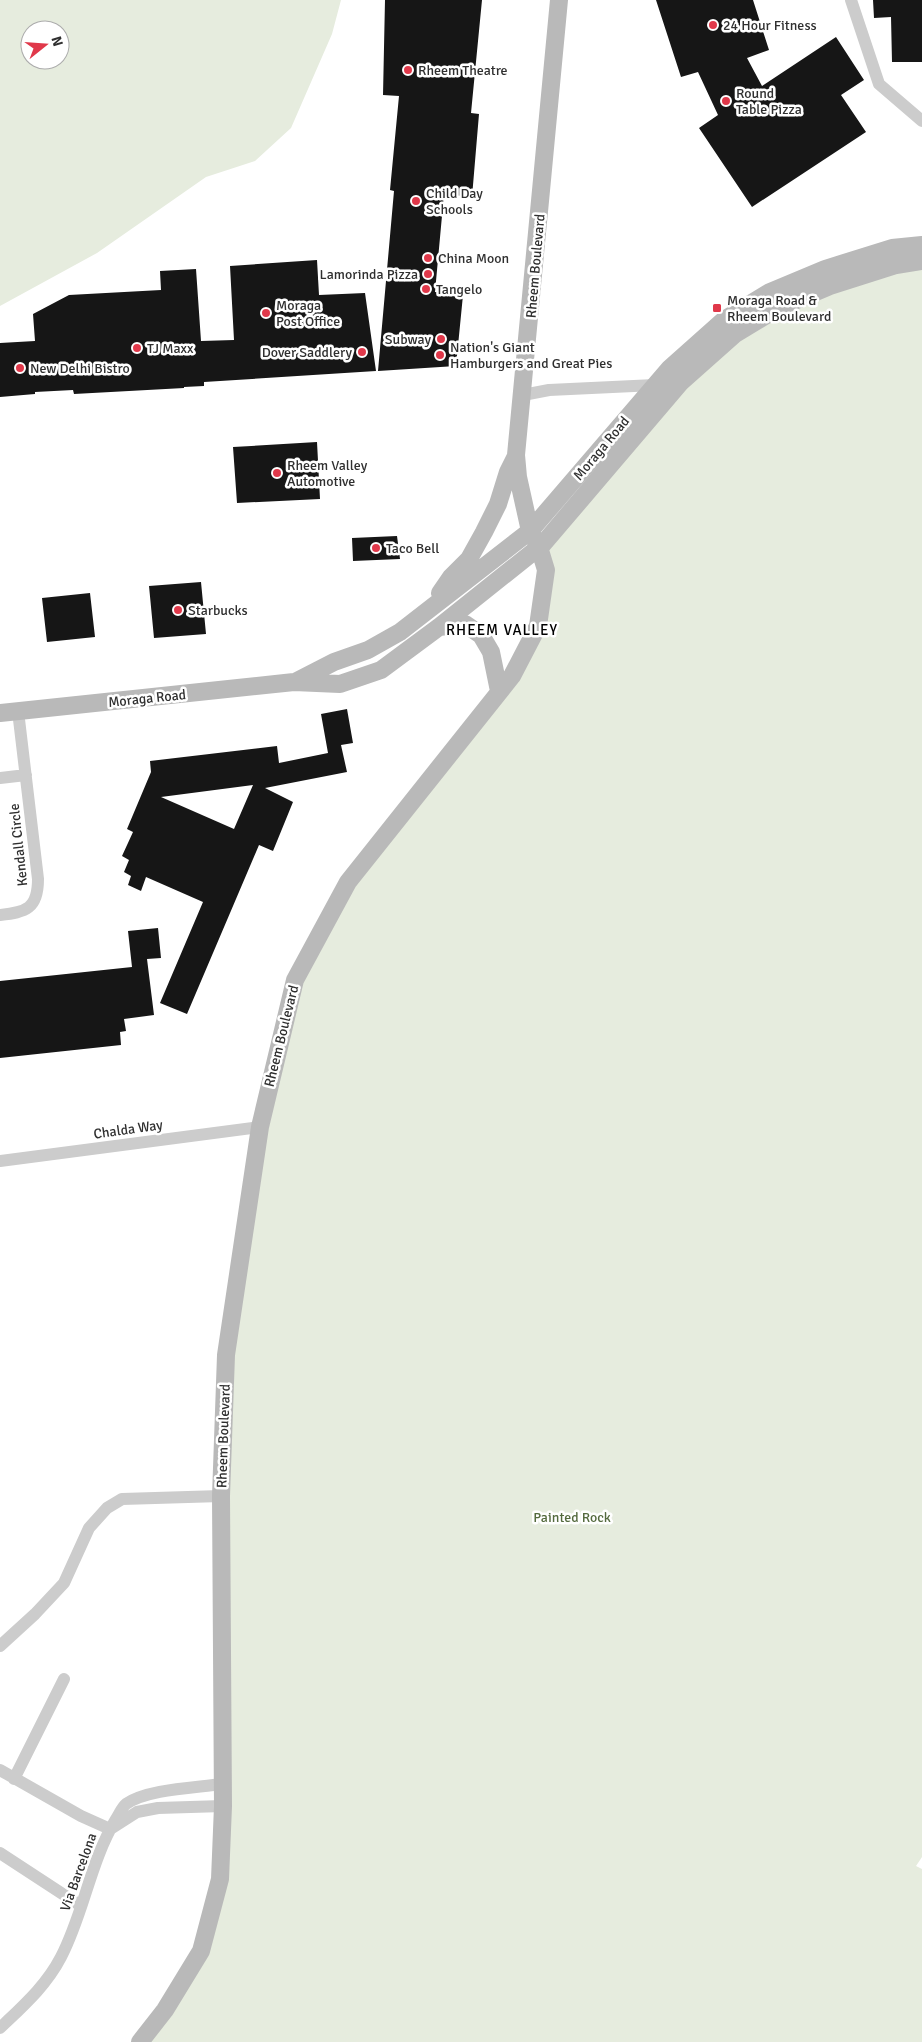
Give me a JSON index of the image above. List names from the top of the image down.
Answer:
{
  "streets": {
    "street": [
      "Rheem Boulevard",
      "Moraga Road",
      "Kendall Circle",
      "Chalda Way",
      "Via Barcelona"
    ]
  },
  "crossings": [
    ["Rheem Boulevard", "Moraga Road"],
    ["Rheem Boulevard", "Chalda Way"],
    ["Rheem Boulevard", "Via Barcelona"],
    ["Moraga Road", "Kendall Circle"]
  ],
  "districts": ["RHEEM VALLEY"],
  "parks": ["Painted Rock"],
  "places": {
    "other": [
      "24 Hour Fitness",
      "Rheem Theatre",
      "Round Table Pizza",
      "Child Day Schools",
      "China Moon",
      "Lamorinda Pizza",
      "Tangelo",
      "Moraga Post Office",
      "Subway",
      "TJ Maxx",
      "Dover Saddlery",
      "Nation's Giant Hamburgers and Great Pies",
      "New Delhi Bistro",
      "Rheem Valley Automotive",
      "Taco Bell",
      "Starbucks"
    ],
    "transit": ["Moraga Road & Rheem Boulevard"]
  },
  "north": "right"
}
